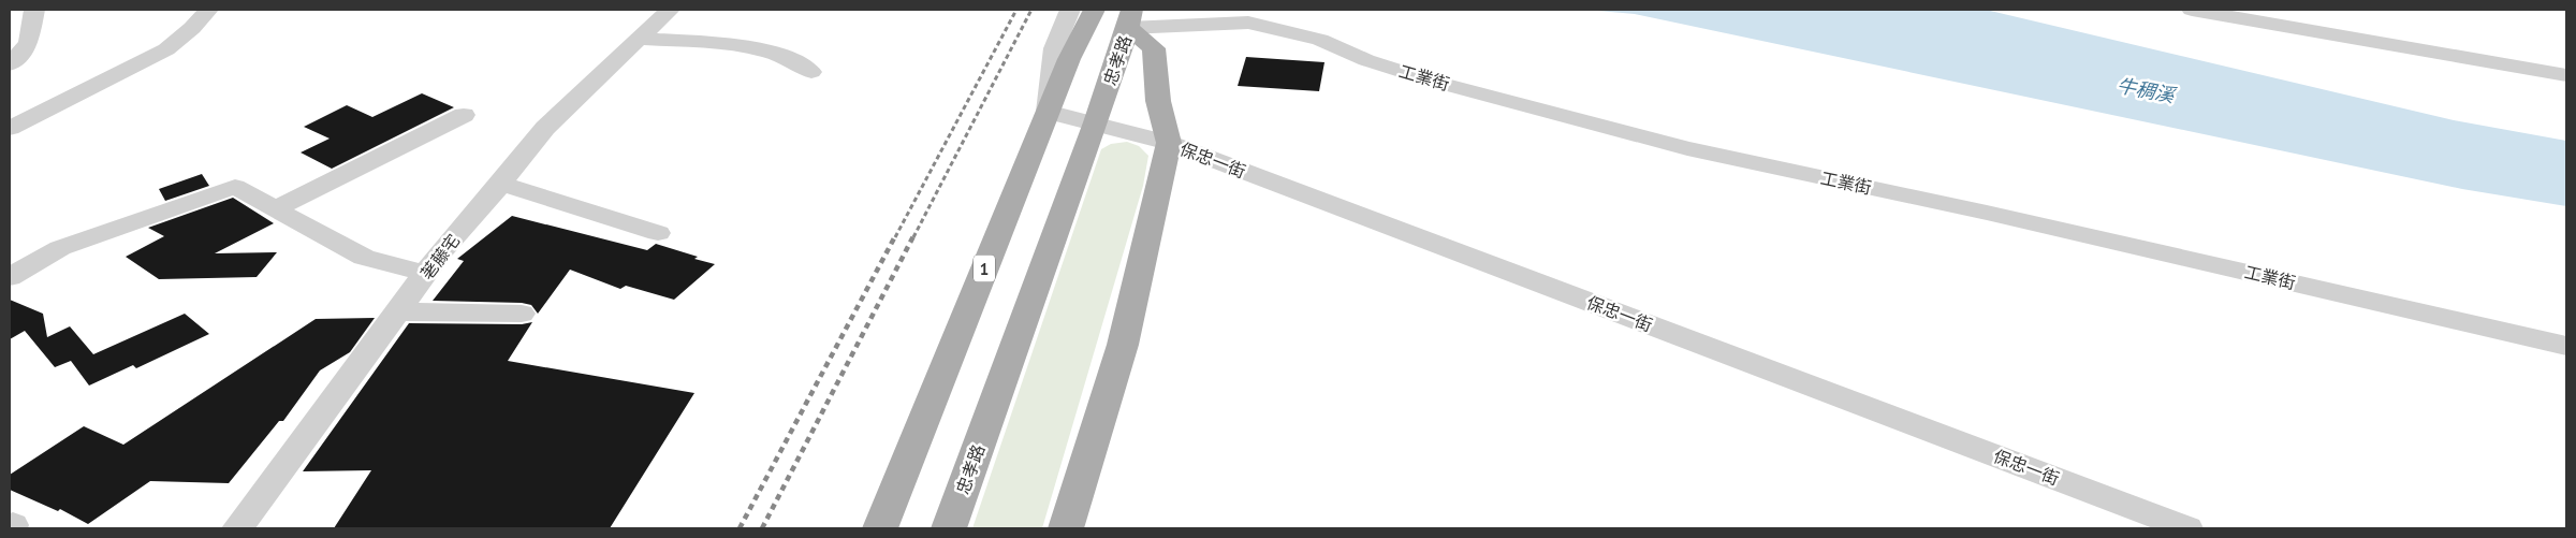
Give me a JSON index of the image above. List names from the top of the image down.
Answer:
{
  "streets": {
    "main road": ["忠孝路", "1"],
    "street": ["工業街", "保忠一街", "荖藤宅"]
  },
  "crossings": [
    ["忠孝路", "工業街"],
    ["忠孝路", "保忠一街"],
    ["保忠一街", "1"]
  ],
  "water": ["牛稠溪"]
}
